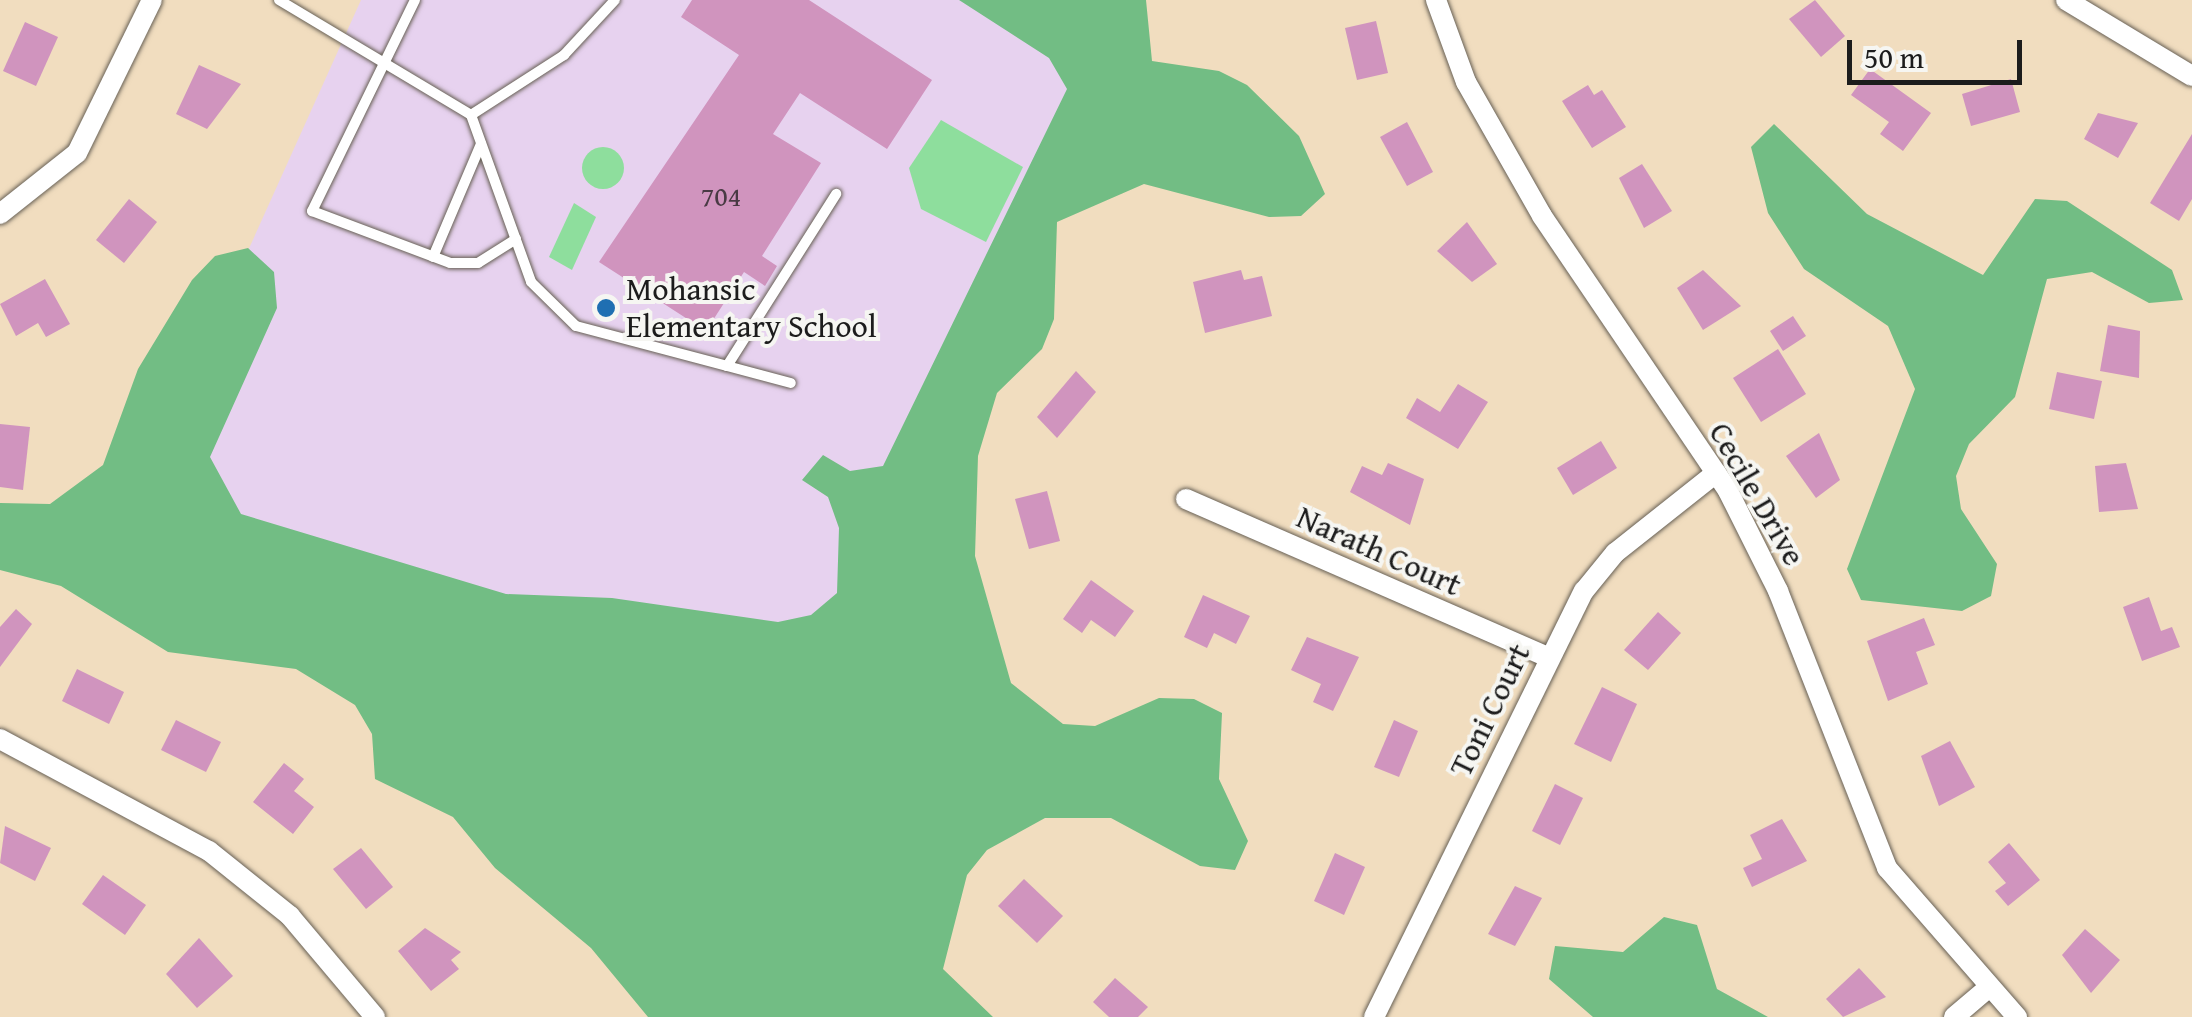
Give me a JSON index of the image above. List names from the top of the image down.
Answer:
{
  "streets": {
    "street": ["Cecile Drive", "Narath Court", "Toni Court"]
  },
  "crossings": [
    ["Cecile Drive", "Toni Court"],
    ["Narath Court", "Toni Court"]
  ],
  "places": ["Mohansic Elementary School"],
  "house_numbers": ["704"],
  "scale_bar": "50 m"
}
